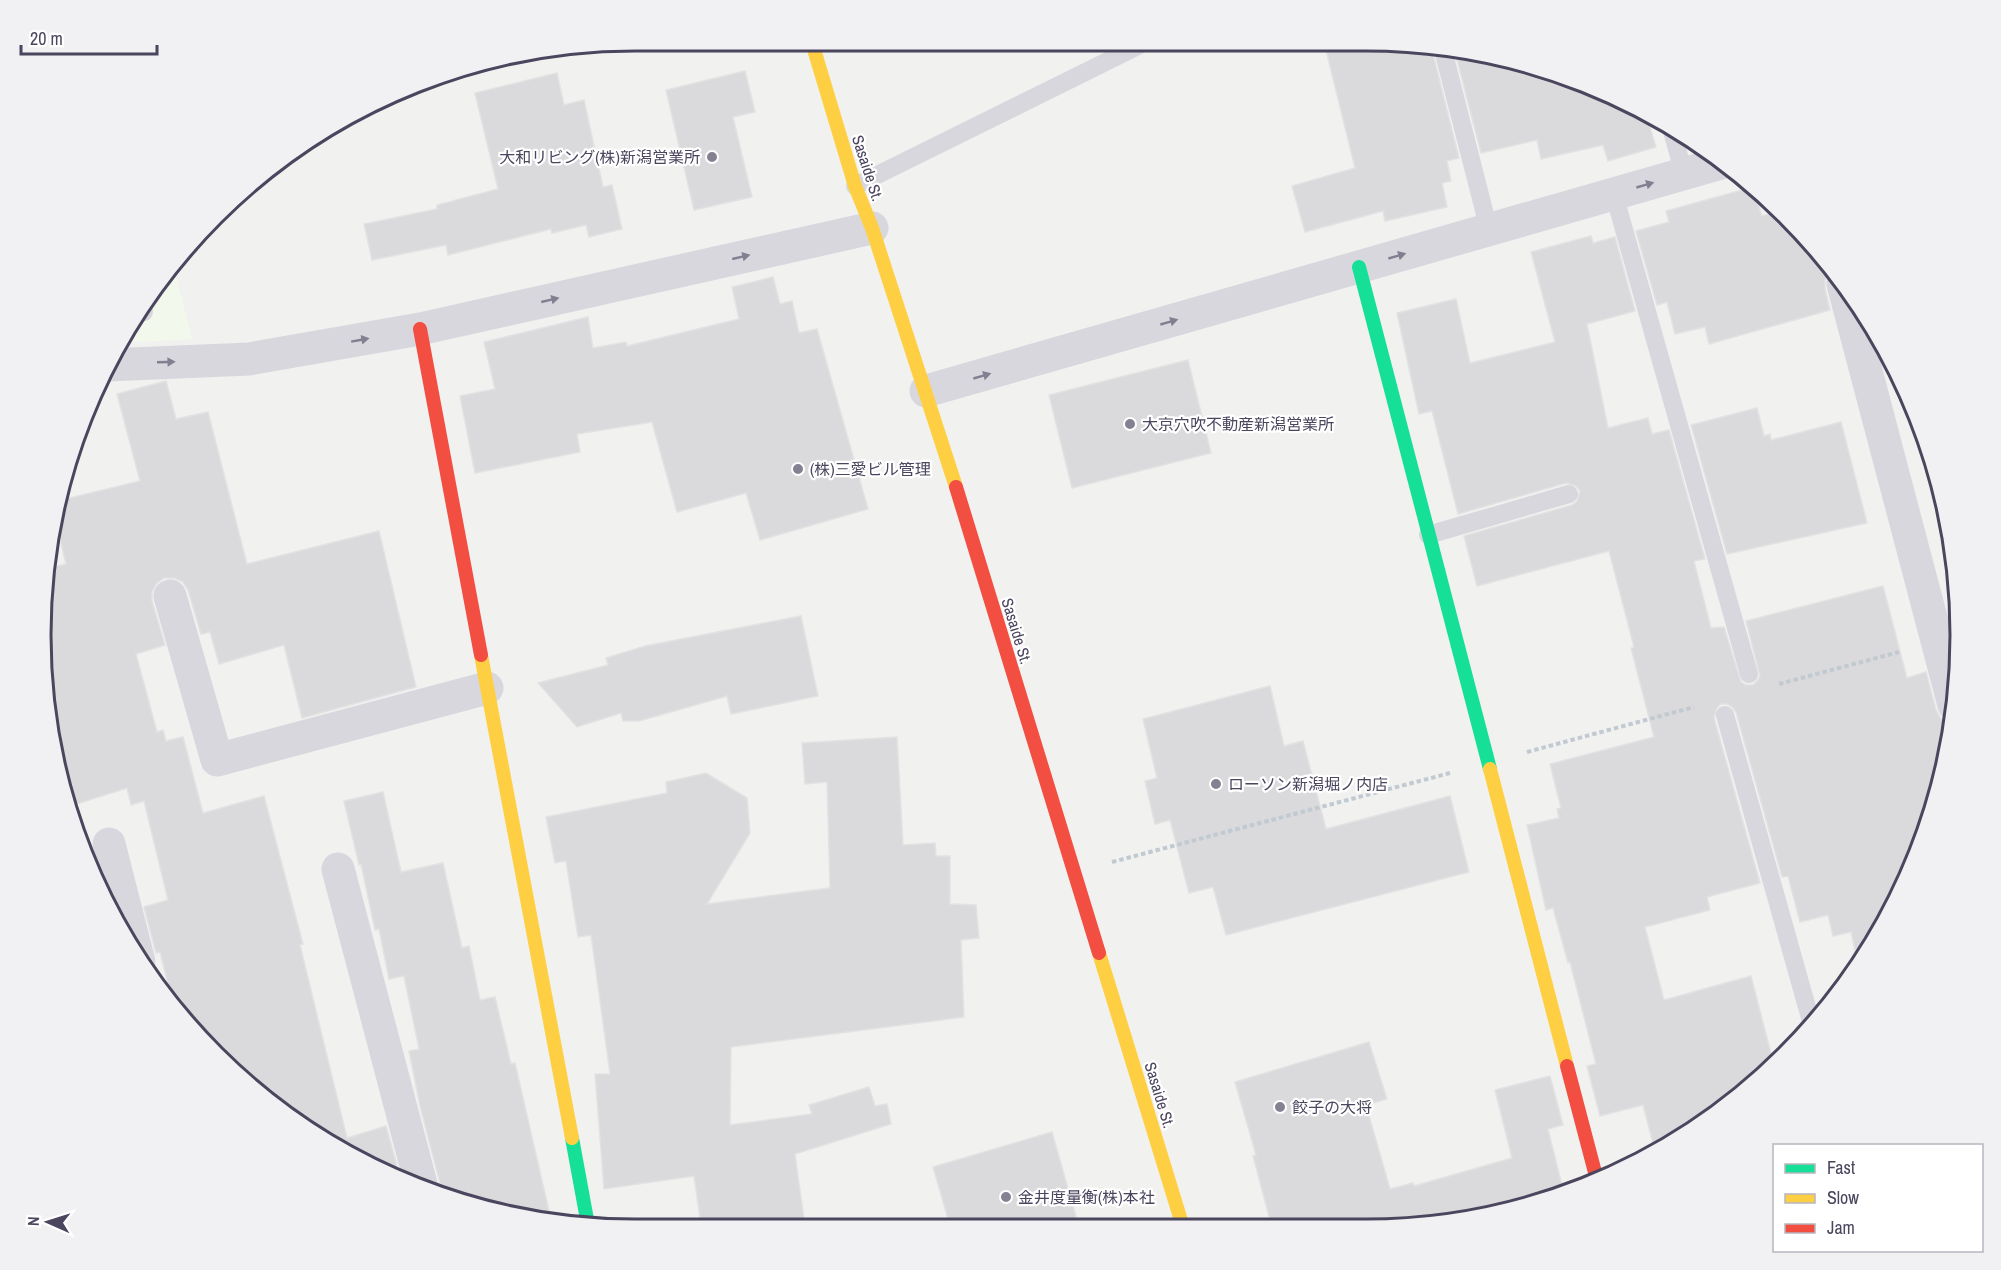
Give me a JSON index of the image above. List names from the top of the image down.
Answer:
{
  "streets": {
    "street": ["Sasaide St."]
  },
  "places": [
    "大和リビング(株)新潟営業所",
    "大京穴吹不動産新潟営業所",
    "(株)三愛ビル管理",
    "ローソン新潟堀ノ内店",
    "餃子の大将",
    "金井度量衡(株)本社"
  ],
  "legend": ["Fast", "Slow", "Jam"],
  "scale_bar": "20 m",
  "north": "left"
}
